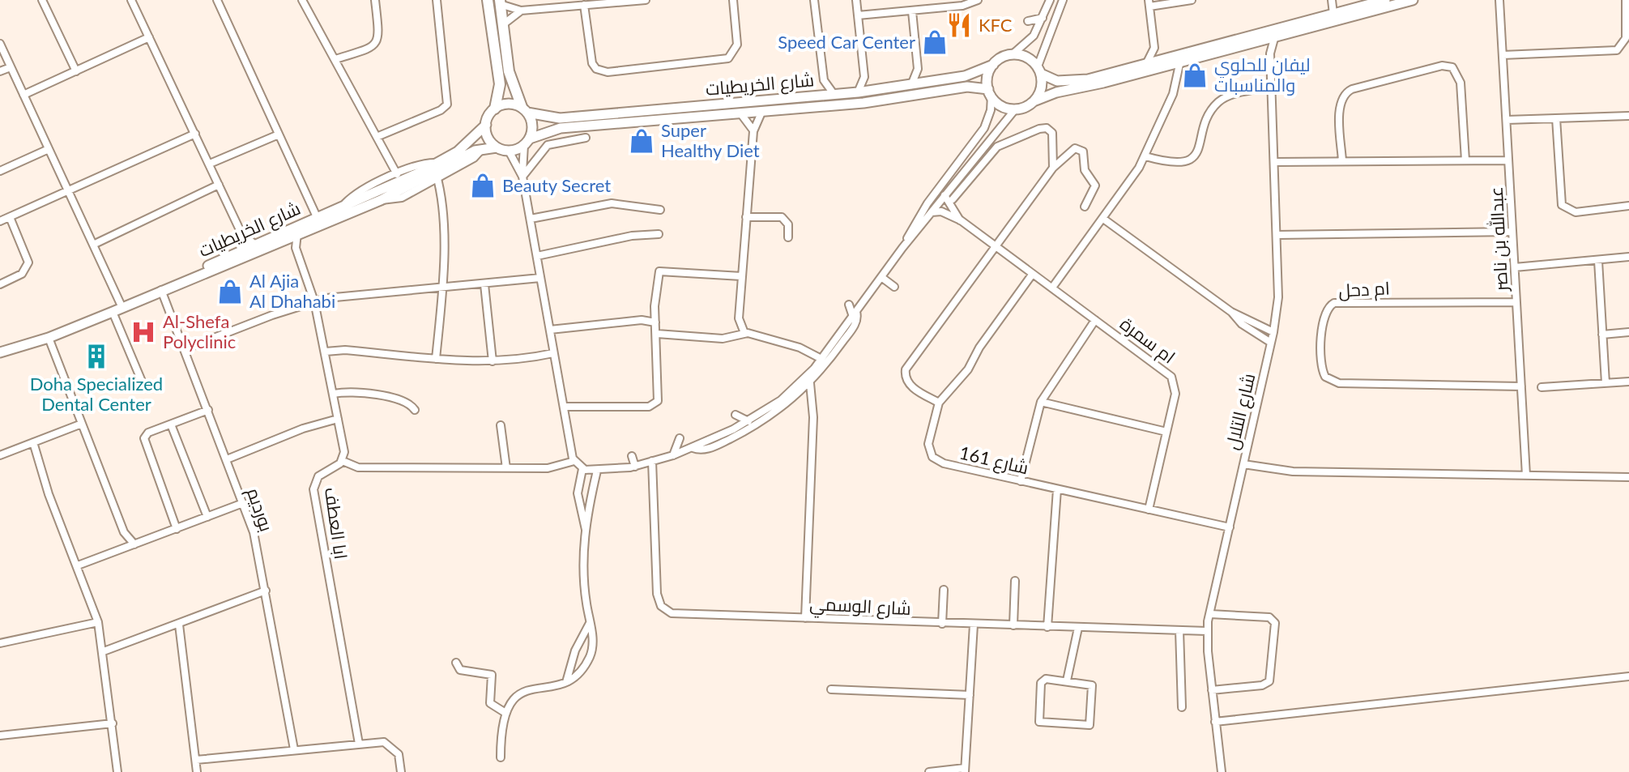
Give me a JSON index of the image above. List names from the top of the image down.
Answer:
{
  "streets": {
    "street": [
      "شارع الخريطيات",
      "عبدالله بن ناصر",
      "ام دحل",
      "ام سمرة",
      "شارع التلال",
      "شارع 161",
      "بورديم",
      "ابا العطف",
      "شارع الوسمي"
    ]
  },
  "crossings": [
    ["شارع الخريطيات", "بورديم"],
    ["عبدالله بن ناصر", "ام دحل"],
    ["ام سمرة", "شارع 161"],
    ["شارع التلال", "شارع الوسمي"]
  ],
  "places": {
    "restaurant": ["KFC"],
    "shop": [
      "Speed Car Center",
      "ليفان للحلوي والمناسبات",
      "Super Healthy Diet",
      "Beauty Secret",
      "Al Ajia Al Dhahabi"
    ],
    "hospital": ["Al-Shefa Polyclinic"],
    "building": ["Doha Specialized Dental Center"]
  }
}
